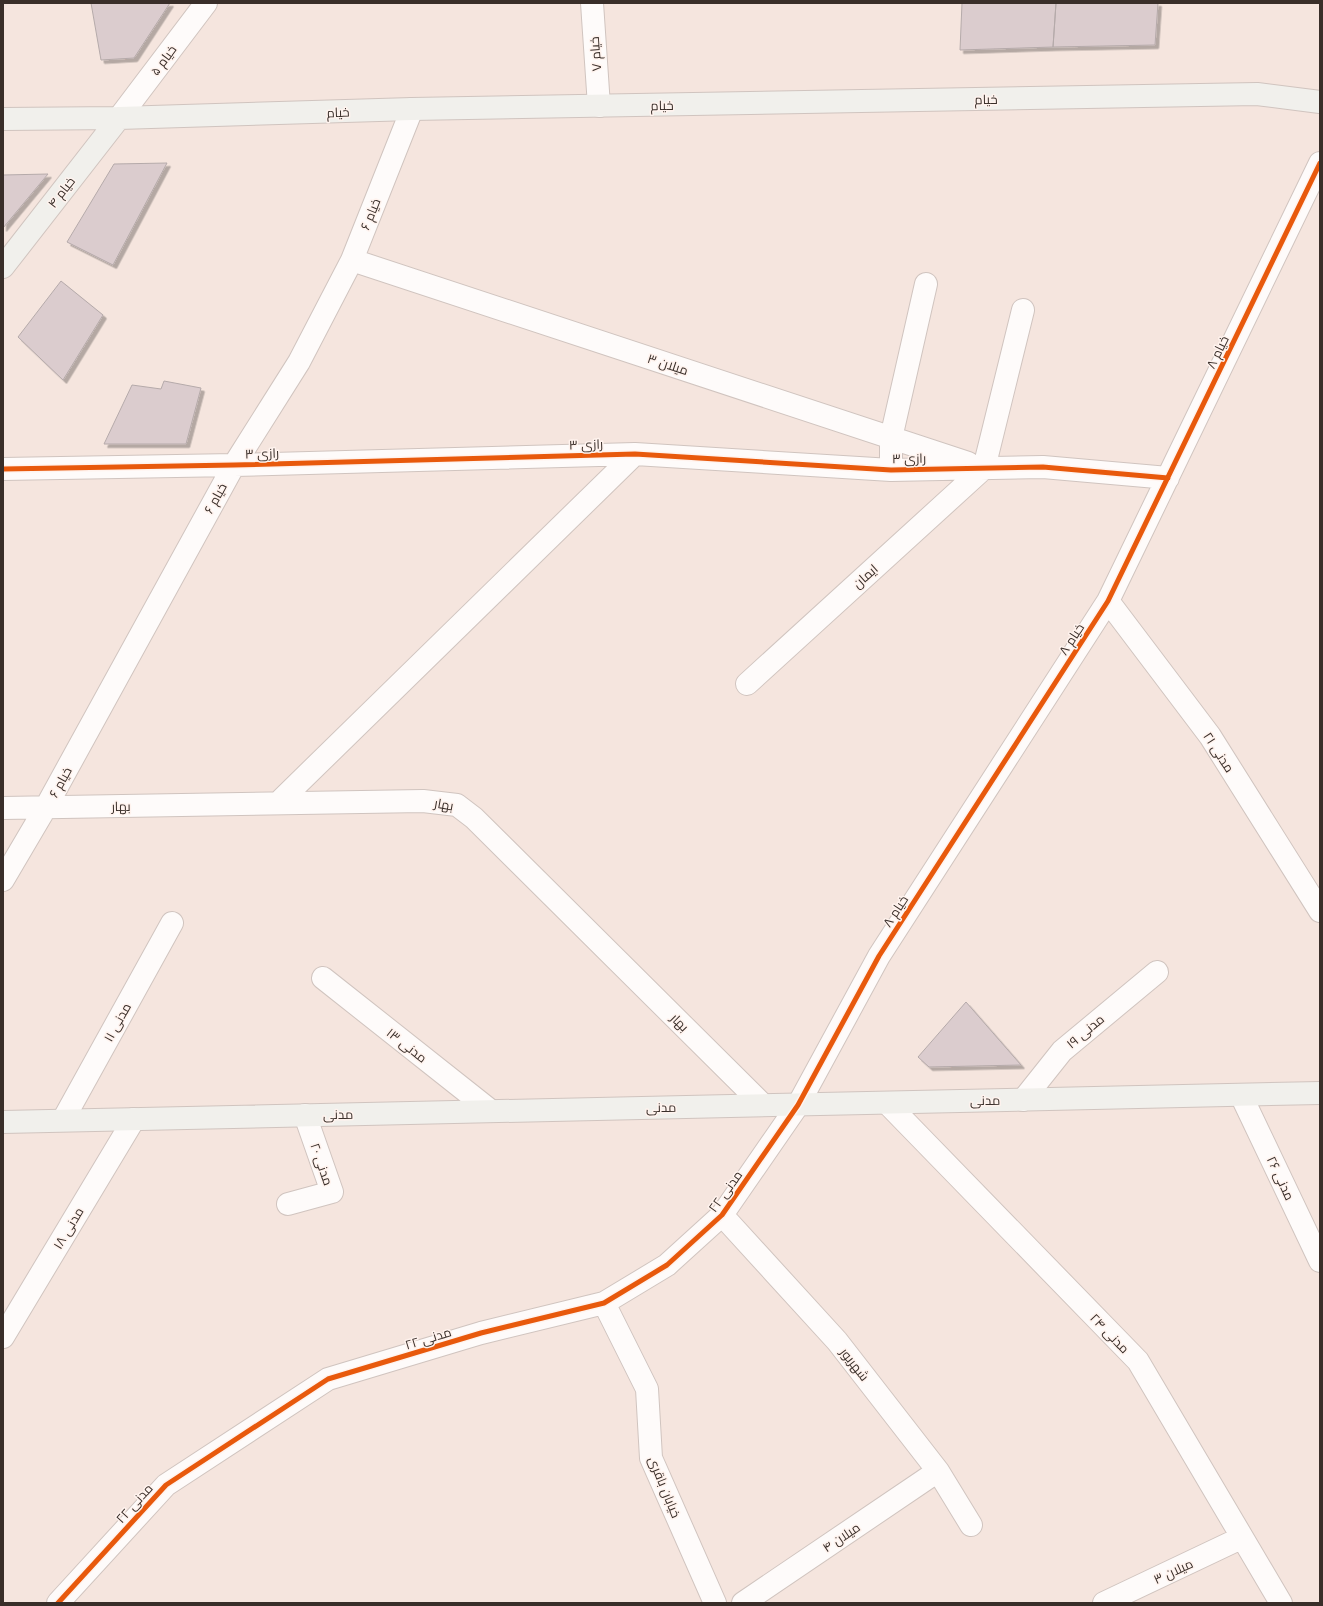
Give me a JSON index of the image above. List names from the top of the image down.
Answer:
{
  "streets": {
    "main road": ["خیام", "خیام ۴", "مدنی"],
    "street": [
      "خیام ۷",
      "خیام ۵",
      "خیام ۶",
      "خیام ۸",
      "میلان ۳",
      "رازی ۳",
      "ایمان",
      "مدنی ۲۱",
      "بهار",
      "مدنی ۱۱",
      "مدنی ۱۹",
      "مدنی ۱۳",
      "مدنی ۲۰",
      "مدنی ۲۶",
      "مدنی ۲۲",
      "مدنی ۱۸",
      "مدنی ۲۴",
      "شهریور",
      "خیابان باقری",
      "میلان ۴"
    ]
  },
  "crossings": [
    ["خیام ۷", "خیام"],
    ["خیام ۵", "خیام"],
    ["خیام ۵", "خیام ۴"],
    ["خیام", "خیام ۴"],
    ["خیام", "خیام ۶"],
    ["خیام ۶", "میلان ۳"],
    ["خیام ۶", "رازی ۳"],
    ["خیام ۶", "بهار"],
    ["خیام ۸", "رازی ۳"],
    ["خیام ۸", "مدنی ۲۱"],
    ["خیام ۸", "مدنی"],
    ["خیام ۸", "مدنی ۲۲"],
    ["میلان ۳", "رازی ۳"],
    ["میلان ۳", "ایمان"],
    ["میلان ۳", "مدنی ۲۴"],
    ["رازی ۳", "ایمان"],
    ["بهار", "مدنی"],
    ["مدنی ۱۱", "مدنی"],
    ["مدنی ۱۹", "مدنی"],
    ["مدنی ۱۳", "مدنی"],
    ["مدنی", "مدنی ۲۰"],
    ["مدنی", "مدنی ۲۶"],
    ["مدنی", "مدنی ۲۲"],
    ["مدنی", "مدنی ۱۸"],
    ["مدنی", "مدنی ۲۴"],
    ["مدنی ۲۲", "شهریور"],
    ["مدنی ۲۲", "خیابان باقری"],
    ["شهریور", "میلان ۴"]
  ]
}
